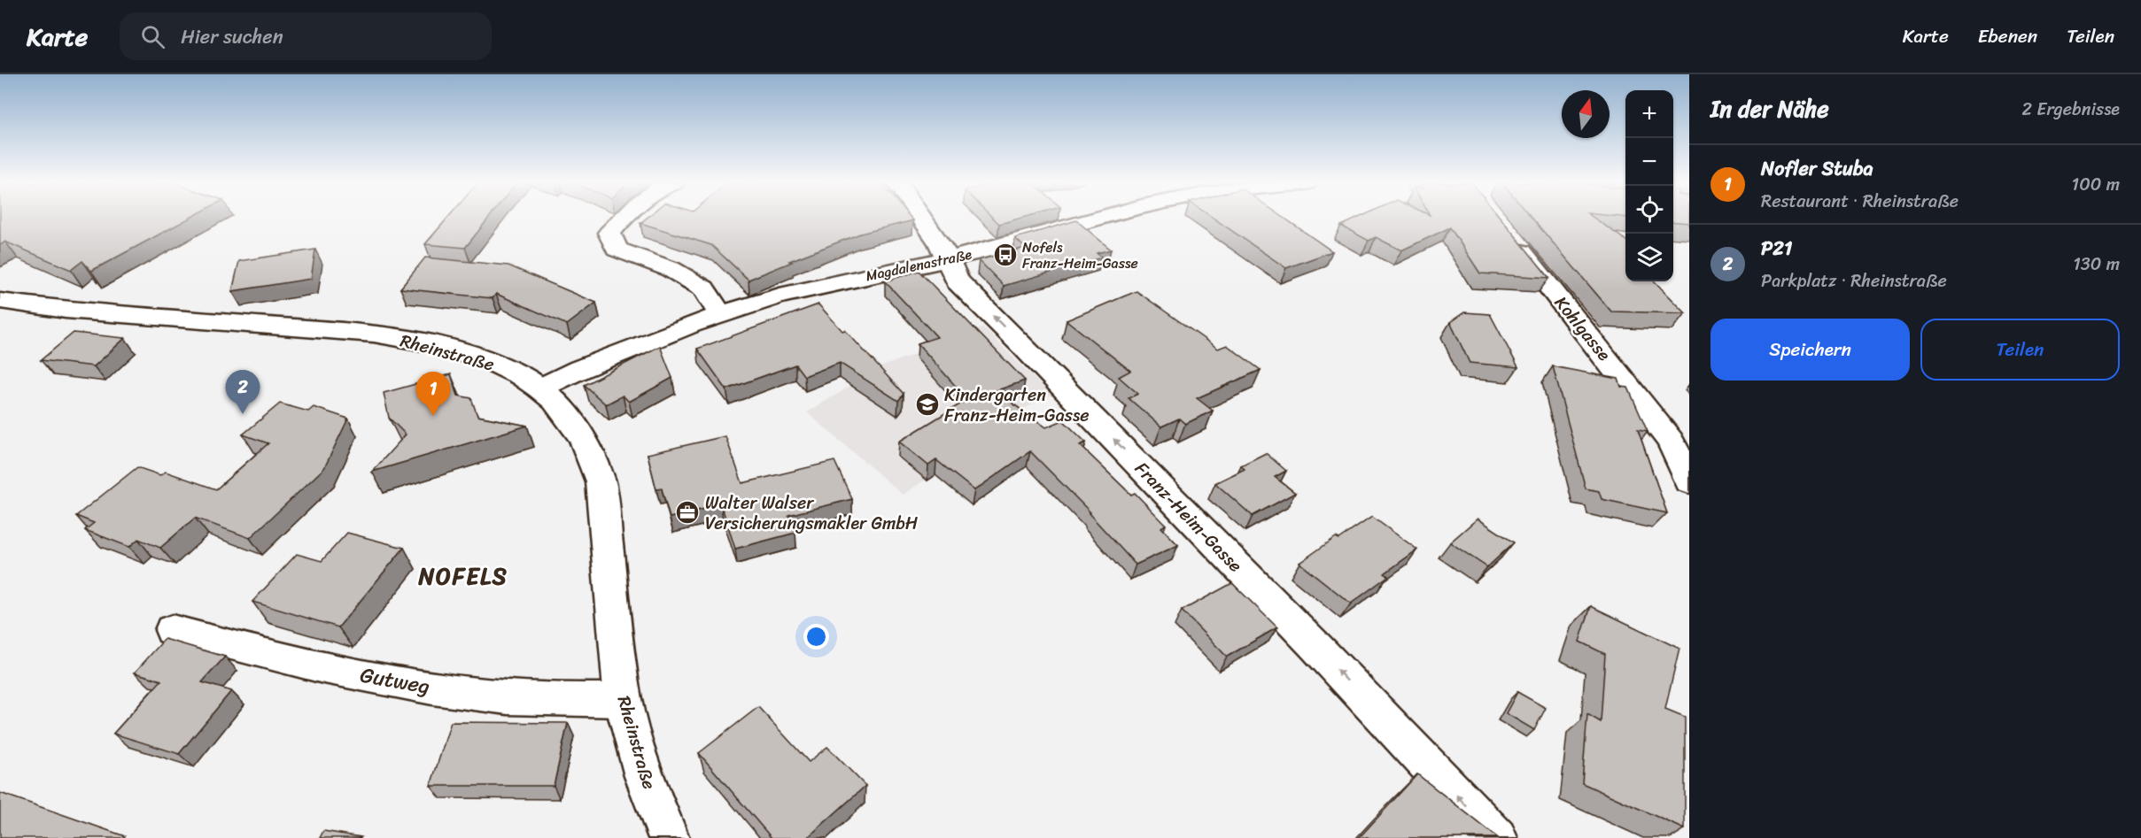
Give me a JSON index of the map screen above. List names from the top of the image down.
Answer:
{
  "streets": {
    "street": [
      "Magdalenastraße",
      "Kohlgasse",
      "Rheinstraße",
      "Franz-Heim-Gasse",
      "Gutweg"
    ]
  },
  "crossings": [
    ["Magdalenastraße", "Rheinstraße"],
    ["Magdalenastraße", "Franz-Heim-Gasse"],
    ["Rheinstraße", "Gutweg"]
  ],
  "one_way": ["Franz-Heim-Gasse"],
  "districts": ["NOFELS"],
  "places": {
    "bus stop": ["Nofels Franz-Heim-Gasse"],
    "school or university": ["Kindergarten Franz-Heim-Gasse"],
    "office": ["Walter Walser Versicherungsmakler GmbH"]
  },
  "north": "top",
  "page": {
    "header": "Karte",
    "search": "Hier suchen",
    "nav": ["Karte", "Ebenen", "Teilen"],
    "heading": ["In der Nähe", "2 Ergebnisse"],
    "map_buttons": ["+", "−"],
    "list": [
      {
        "mark": "1",
        "name": "Nofler Stuba",
        "note": "Restaurant · Rheinstraße",
        "value": "100 m"
      },
      {
        "mark": "2",
        "name": "P21",
        "note": "Parkplatz · Rheinstraße",
        "value": "130 m"
      }
    ],
    "buttons": ["Speichern", "Teilen"],
    "pins": ["2", "1"]
  }
}
